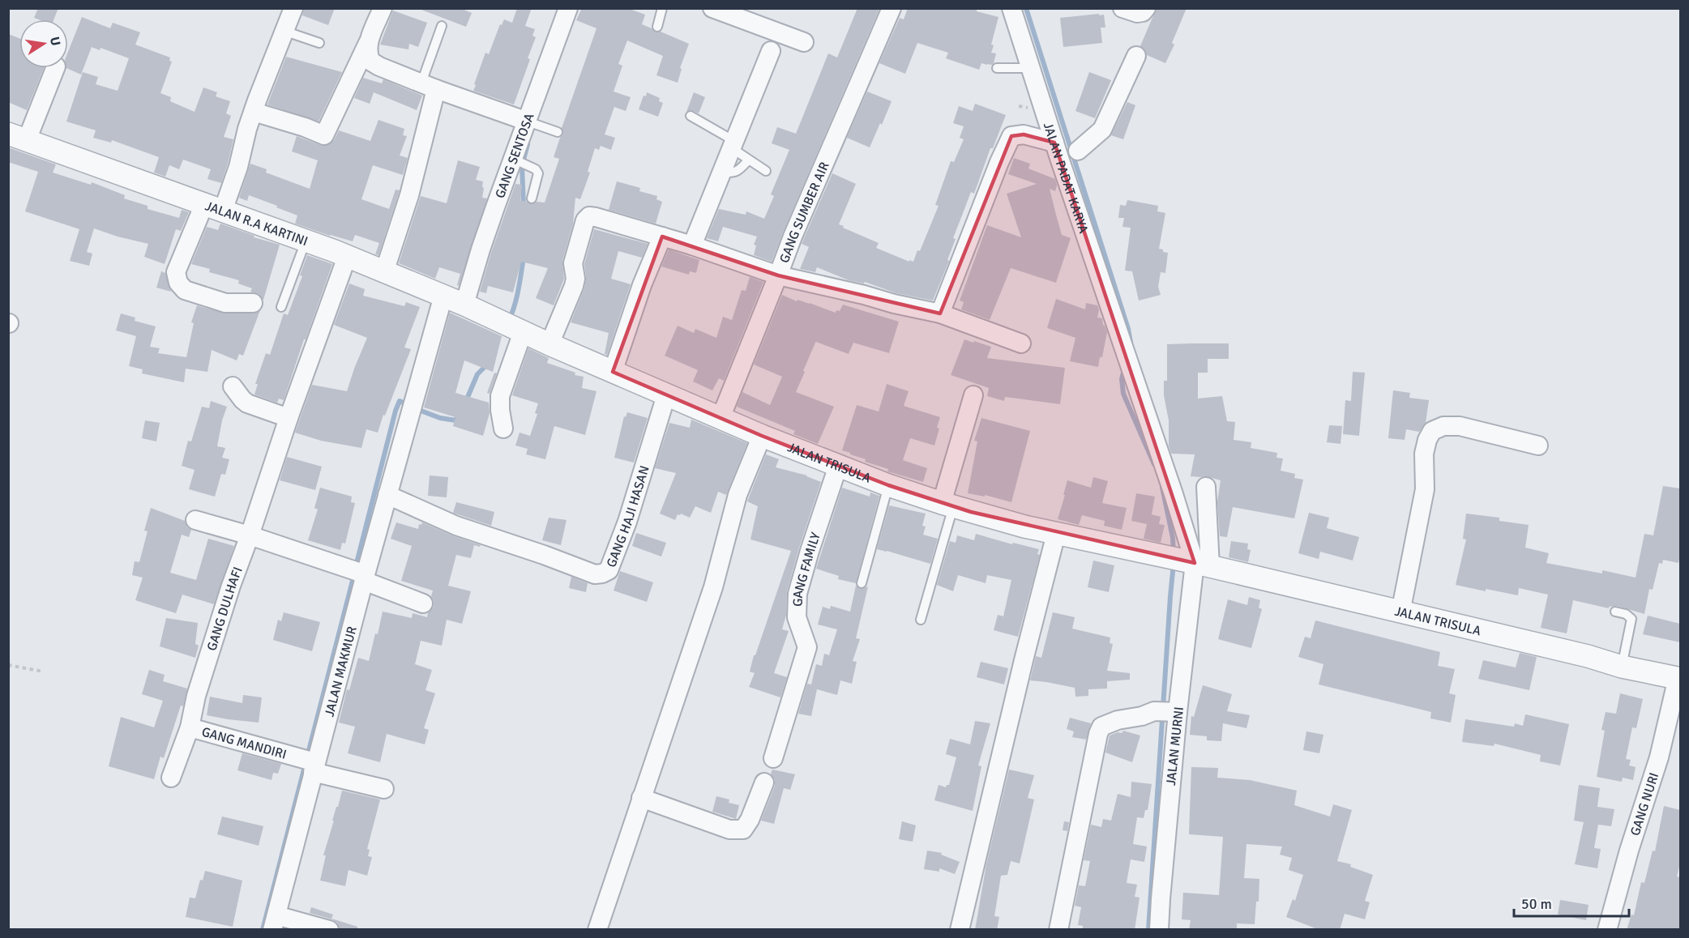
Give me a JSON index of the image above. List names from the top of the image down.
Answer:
{
  "streets": {
    "street": [
      "GANG SENTOSA",
      "JALAN PADAT KARYA",
      "GANG SUMBER AIR",
      "JALAN R.A KARTINI",
      "JALAN TRISULA",
      "GANG HAJI HASAN",
      "GANG FAMILY",
      "GANG DULHAFI",
      "JALAN MAKMUR",
      "GANG MANDIRI",
      "JALAN MURNI",
      "GANG NURI"
    ]
  },
  "crossings": [
    ["GANG SENTOSA", "JALAN R.A KARTINI"],
    ["JALAN PADAT KARYA", "JALAN TRISULA"],
    ["JALAN PADAT KARYA", "JALAN MURNI"],
    ["GANG SUMBER AIR", "JALAN TRISULA"],
    ["JALAN R.A KARTINI", "JALAN TRISULA"],
    ["JALAN R.A KARTINI", "GANG DULHAFI"],
    ["JALAN R.A KARTINI", "JALAN MAKMUR"],
    ["JALAN TRISULA", "GANG HAJI HASAN"],
    ["JALAN TRISULA", "GANG FAMILY"],
    ["JALAN TRISULA", "JALAN MURNI"],
    ["JALAN TRISULA", "GANG NURI"],
    ["GANG HAJI HASAN", "JALAN MAKMUR"],
    ["GANG DULHAFI", "GANG MANDIRI"],
    ["JALAN MAKMUR", "GANG MANDIRI"]
  ],
  "scale_bar": "50 m",
  "north": "right"
}
